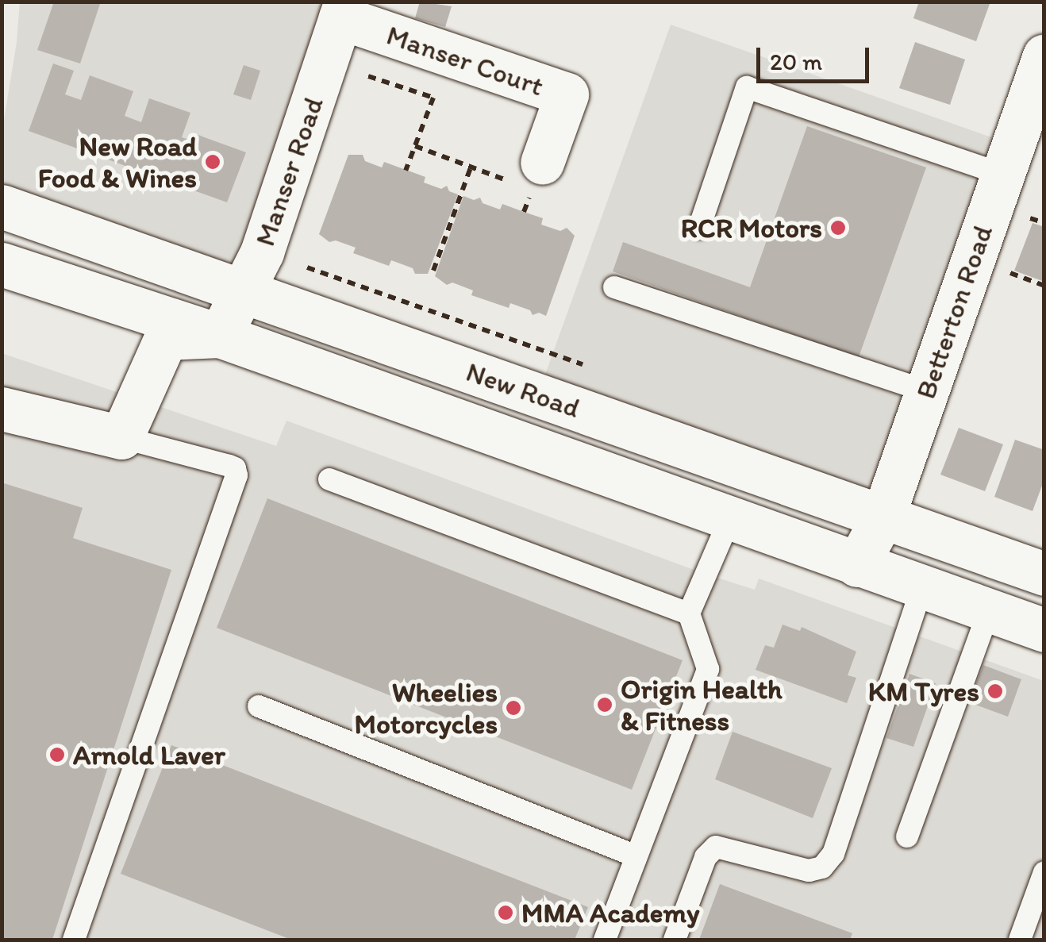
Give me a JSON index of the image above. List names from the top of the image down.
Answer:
{
  "streets": {
    "main road": [
      "Manser Court",
      "Manser Road",
      "Betterton Road",
      "New Road"
    ]
  },
  "crossings": [
    ["Manser Court", "Manser Road"],
    ["Manser Road", "New Road"],
    ["Betterton Road", "New Road"]
  ],
  "places": [
    "New Road Food & Wines",
    "RCR Motors",
    "KM Tyres",
    "Origin Health & Fitness",
    "Wheelies Motorcycles",
    "Arnold Laver",
    "MMA Academy"
  ],
  "scale_bar": "20 m"
}
